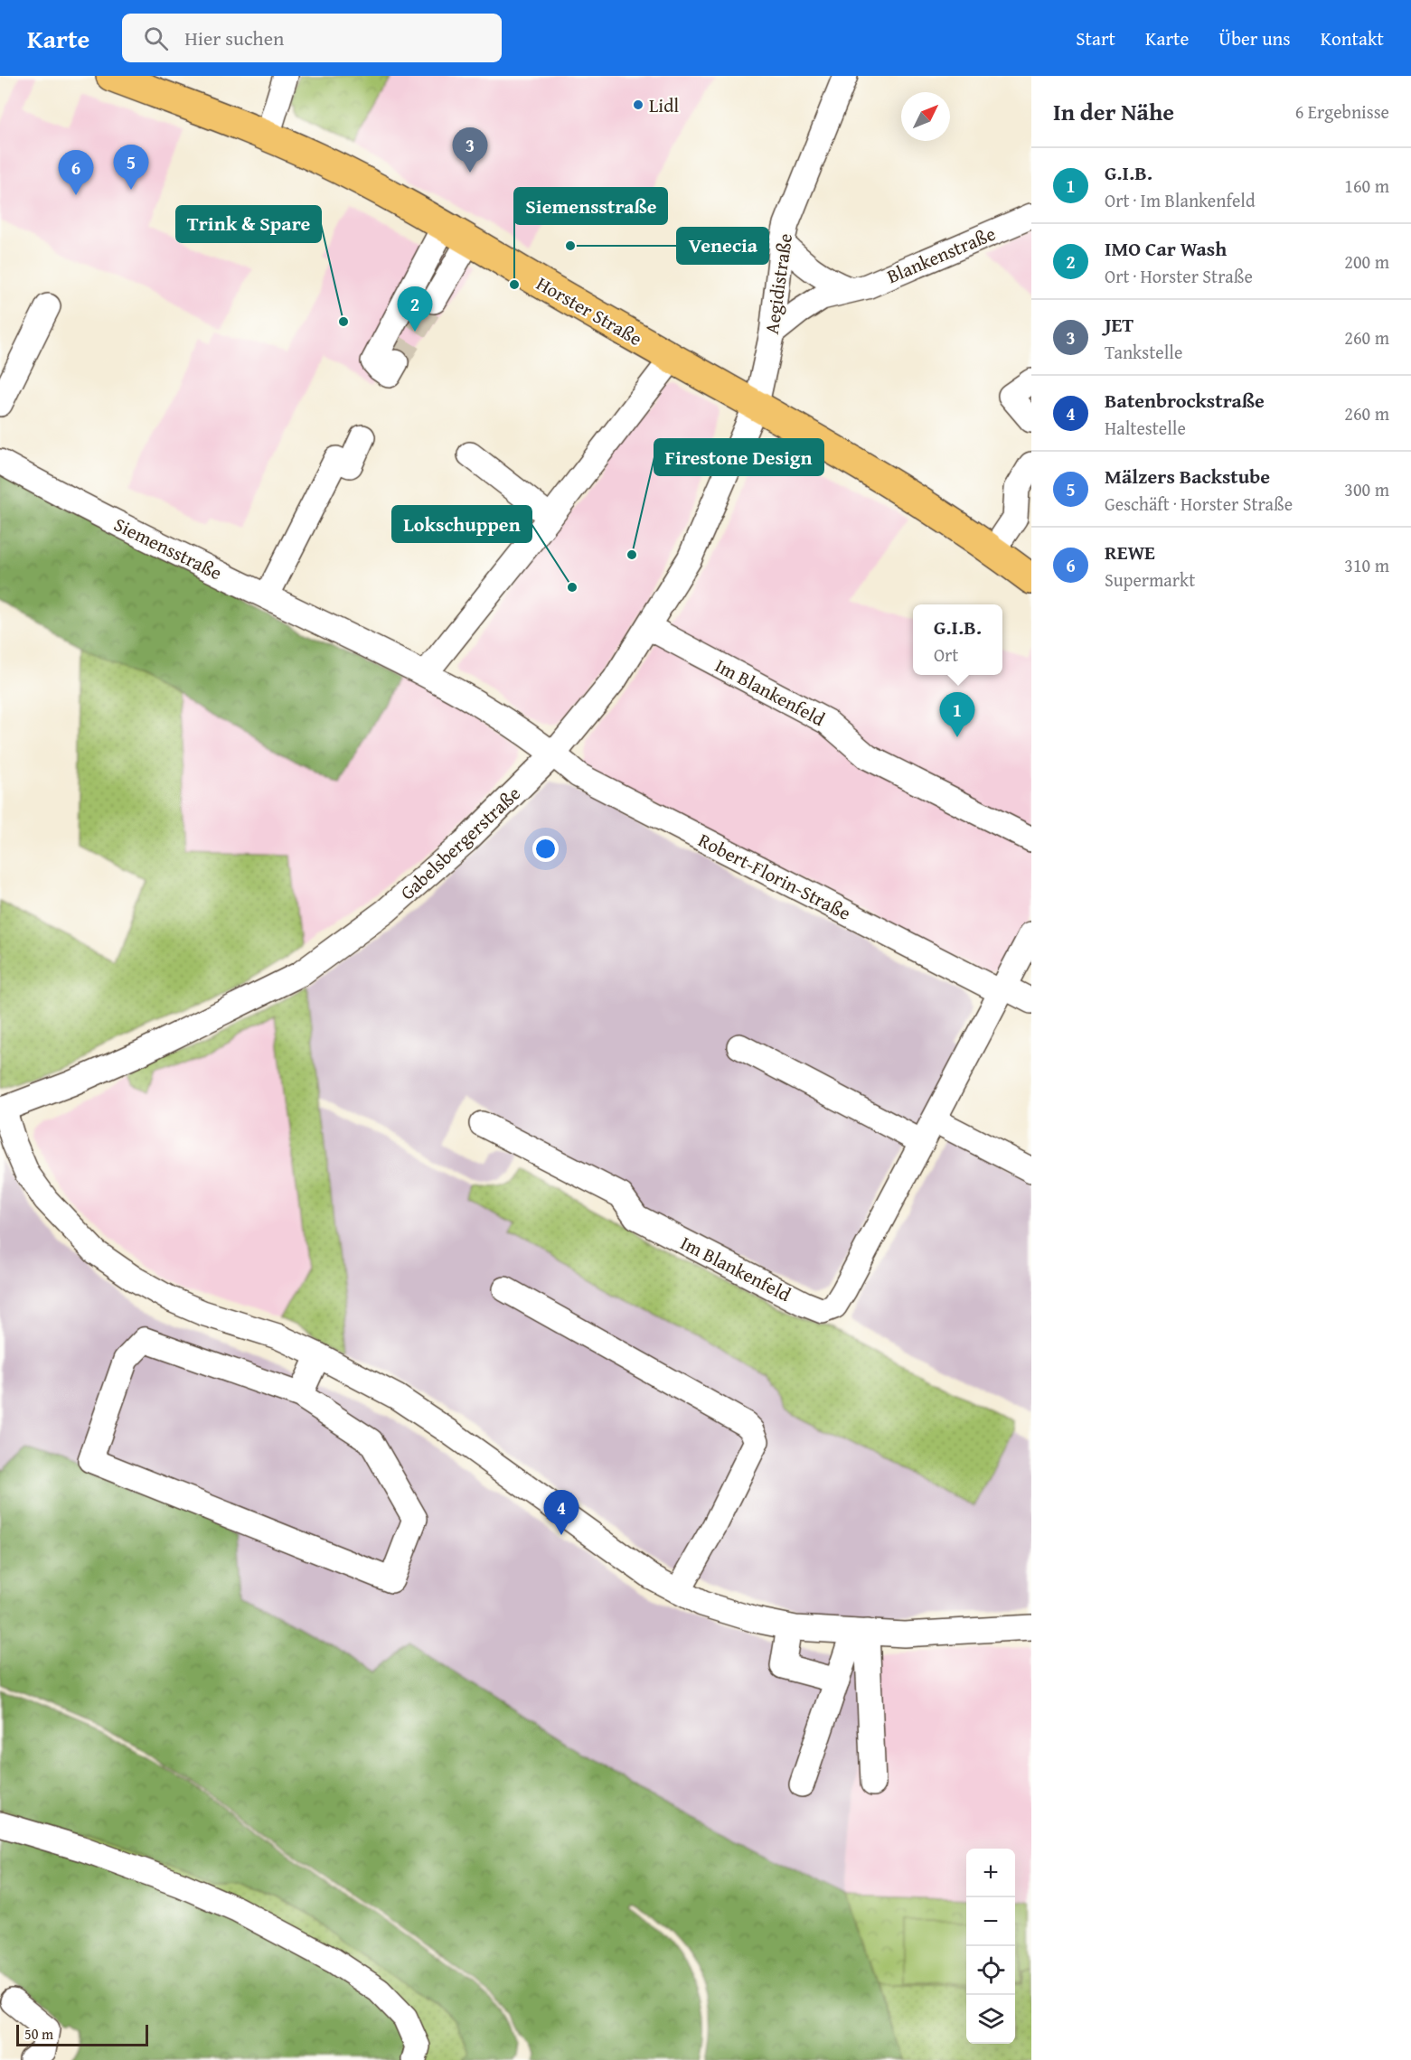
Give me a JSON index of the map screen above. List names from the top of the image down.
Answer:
{
  "streets": {
    "main road": ["Horster Straße"],
    "street": [
      "Blankenstraße",
      "Aegidistraße",
      "Siemensstraße",
      "Im Blankenfeld",
      "Gabelsbergerstraße",
      "Robert-Florin-Straße"
    ]
  },
  "crossings": [
    ["Blankenstraße", "Aegidistraße"],
    ["Aegidistraße", "Horster Straße"],
    ["Aegidistraße", "Gabelsbergerstraße"],
    ["Horster Straße", "Gabelsbergerstraße"],
    ["Siemensstraße", "Gabelsbergerstraße"],
    ["Siemensstraße", "Robert-Florin-Straße"],
    ["Im Blankenfeld", "Gabelsbergerstraße"],
    ["Im Blankenfeld", "Robert-Florin-Straße"],
    ["Gabelsbergerstraße", "Robert-Florin-Straße"]
  ],
  "places": [
    "Lidl",
    "Venecia",
    "Siemensstraße",
    "Trink & Spare",
    "Firestone Design",
    "Lokschuppen"
  ],
  "scale_bar": "50 m",
  "north": "top right",
  "page": {
    "header": "Karte",
    "search": "Hier suchen",
    "nav": [
      "Start",
      "Karte",
      "Über uns",
      "Kontakt"
    ],
    "heading": ["In der Nähe", "6 Ergebnisse"],
    "pins": [
      "3",
      "5",
      "6",
      "2",
      "1",
      "4"
    ],
    "list": [
      {
        "mark": "1",
        "name": "G.I.B.",
        "note": "Ort · Im Blankenfeld",
        "value": "160 m"
      },
      {
        "mark": "2",
        "name": "IMO Car Wash",
        "note": "Ort · Horster Straße",
        "value": "200 m"
      },
      {
        "mark": "3",
        "name": "JET",
        "note": "Tankstelle",
        "value": "260 m"
      },
      {
        "mark": "4",
        "name": "Batenbrockstraße",
        "note": "Haltestelle",
        "value": "260 m"
      },
      {
        "mark": "5",
        "name": "Mälzers Backstube",
        "note": "Geschäft · Horster Straße",
        "value": "300 m"
      },
      {
        "mark": "6",
        "name": "REWE",
        "note": "Supermarkt",
        "value": "310 m"
      }
    ],
    "popup": ["G.I.B.", "Ort"],
    "map_buttons": ["+", "−"],
    "scale": "50 m"
  }
}
